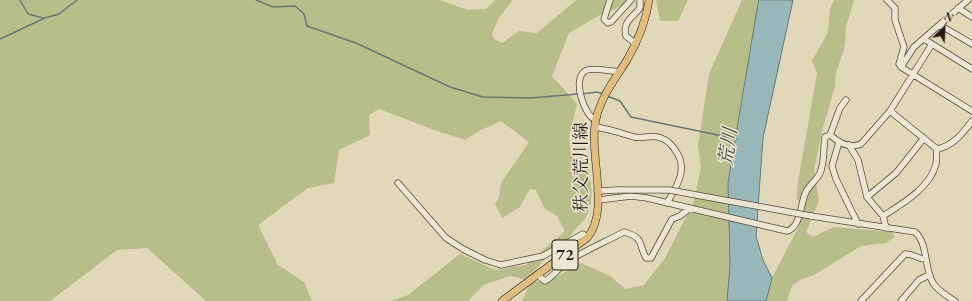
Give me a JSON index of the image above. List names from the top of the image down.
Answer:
{
  "streets": {
    "main road": ["秩父荒川線", "72"]
  },
  "water": ["荒川"],
  "north": "top right"
}
